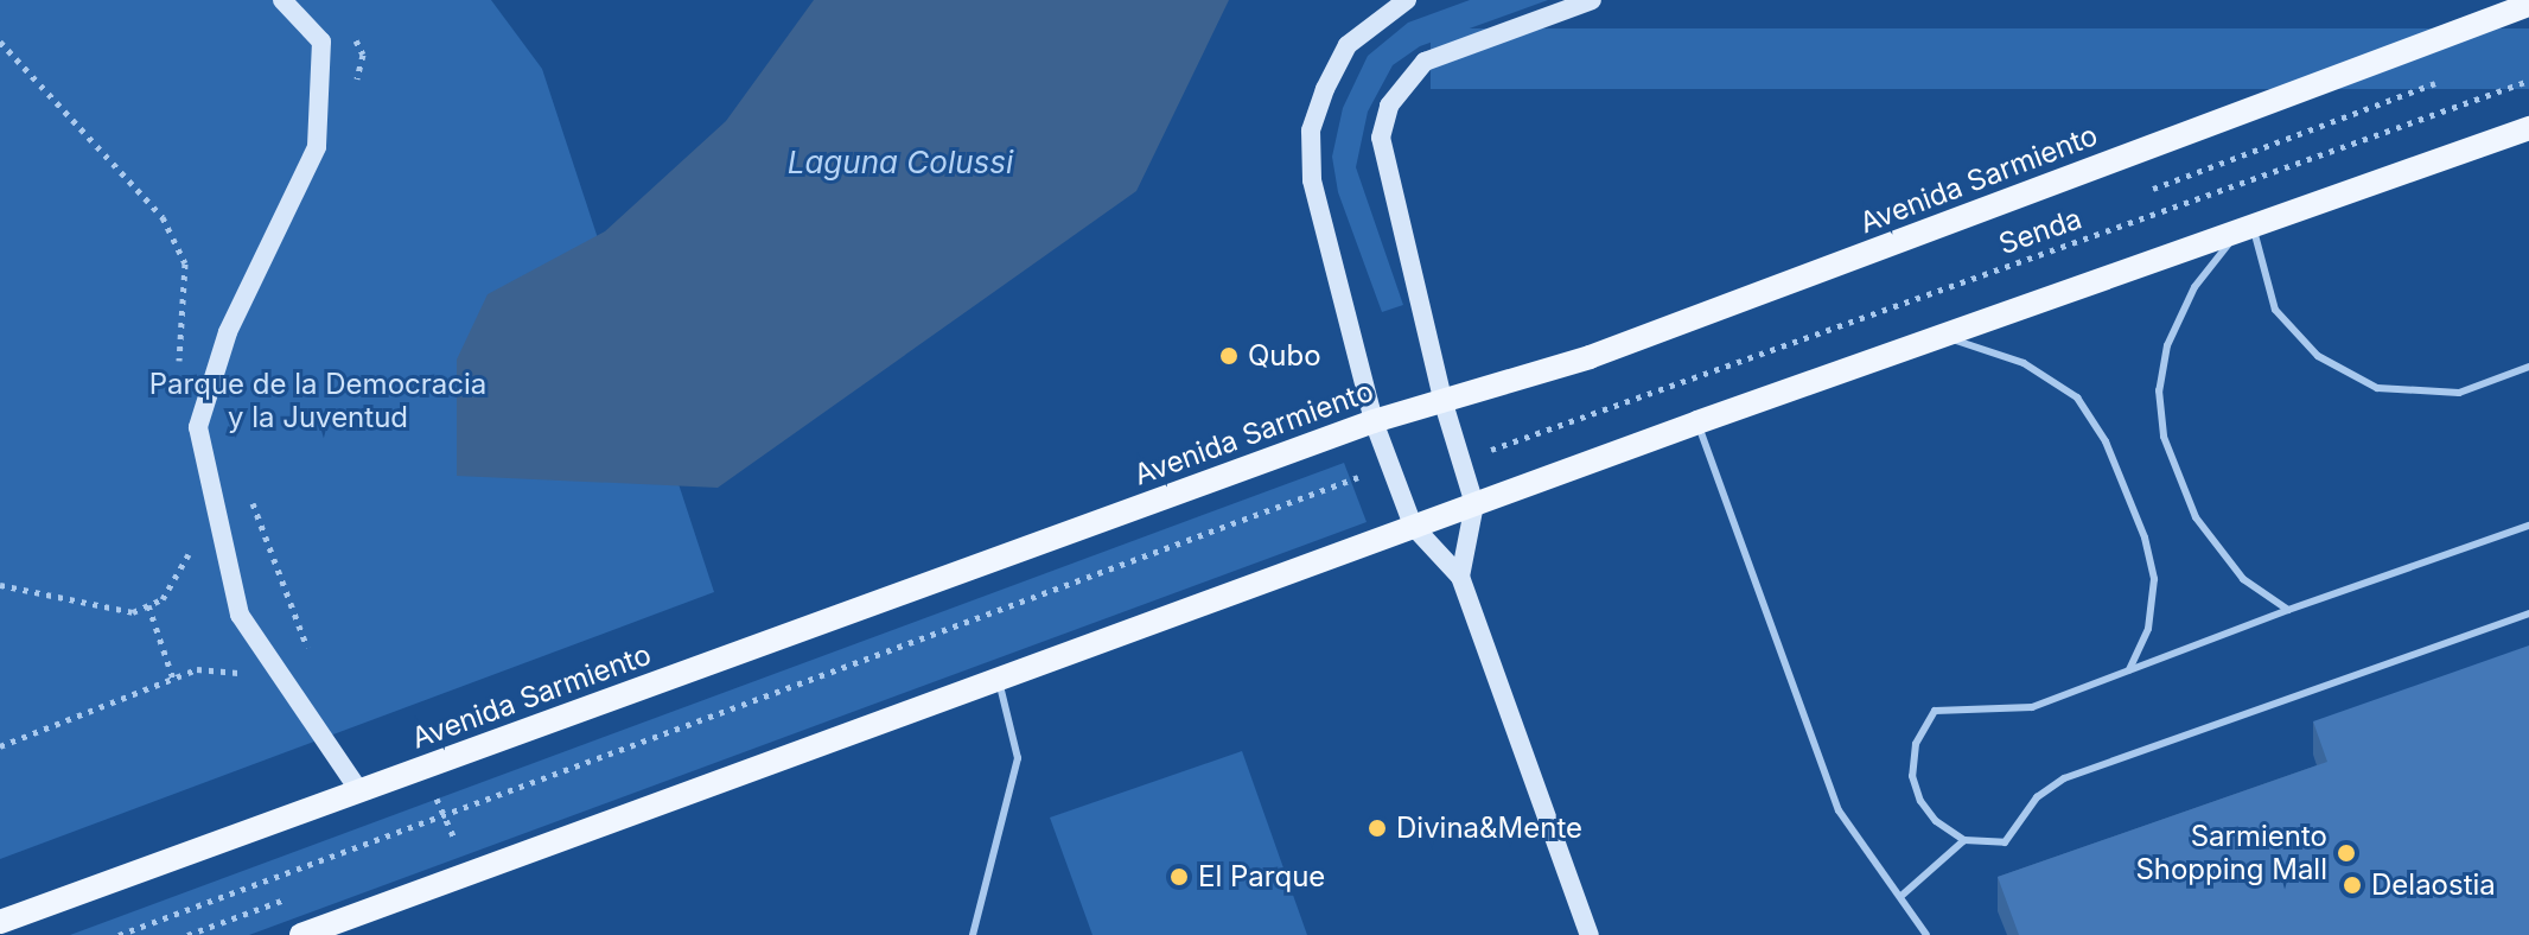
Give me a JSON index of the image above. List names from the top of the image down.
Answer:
{
  "streets": {
    "main road": ["Avenida Sarmiento"],
    "path": ["Senda"]
  },
  "water": ["Laguna Colussi"],
  "parks": ["Parque de la Democracia y la Juventud"],
  "places": [
    "Qubo",
    "Divina&Mente",
    "Sarmiento Shopping Mall",
    "El Parque",
    "Delaostia"
  ]
}
